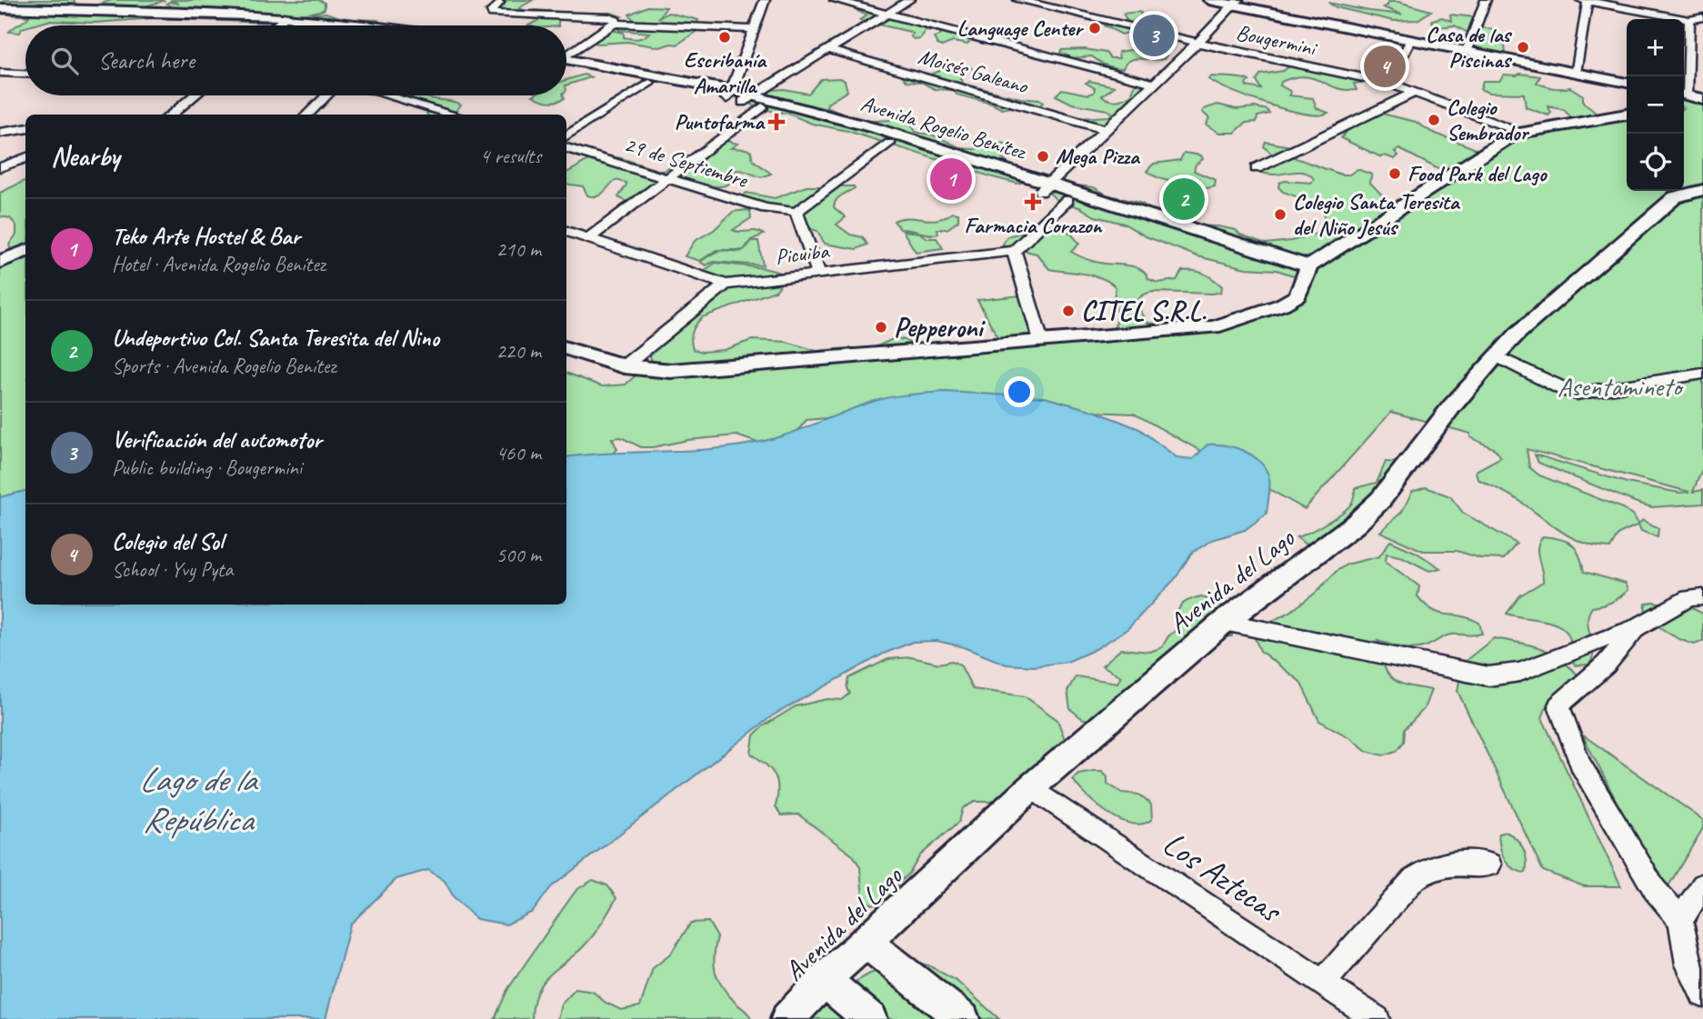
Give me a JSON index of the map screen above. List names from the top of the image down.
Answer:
{
  "streets": {
    "street": [
      "Bougermini",
      "Moisés Galeano",
      "Avenida Rogelio Benítez",
      "29 de Septiembre",
      "Picuiba",
      "Avenida del Lago",
      "Los Aztecas"
    ]
  },
  "crossings": [
    ["Avenida Rogelio Benítez", "Picuiba"],
    ["29 de Septiembre", "Picuiba"],
    ["Avenida del Lago", "Los Aztecas"]
  ],
  "water": ["Lago de la República"],
  "parks": ["Asentamineto"],
  "places": {
    "other": [
      "Language Center",
      "Escribanía Amarilla",
      "Casa de las Piscinas",
      "Colegio Sembrador",
      "Mega Pizza",
      "Food Park del Lago",
      "Colegio Santa Teresita del Niño Jesús",
      "CITEL S.R.L.",
      "Pepperoni"
    ],
    "health": ["Puntofarma", "Farmacia Corazon"]
  },
  "page": {
    "pins": [
      "3",
      "4",
      "1",
      "2"
    ],
    "map_buttons": ["+", "−"],
    "search": "Search here",
    "heading": ["Nearby", "4 results"],
    "list": [
      {
        "mark": "1",
        "name": "Teko Arte Hostel & Bar",
        "note": "Hotel · Avenida Rogelio Benítez",
        "value": "210 m"
      },
      {
        "mark": "2",
        "name": "Undeportivo Col. Santa Teresita del Nino",
        "note": "Sports · Avenida Rogelio Benítez",
        "value": "220 m"
      },
      {
        "mark": "3",
        "name": "Verificación del automotor",
        "note": "Public building · Bougermini",
        "value": "460 m"
      },
      {
        "mark": "4",
        "name": "Colegio del Sol",
        "note": "School · Yvy Pyta",
        "value": "500 m"
      }
    ]
  }
}
